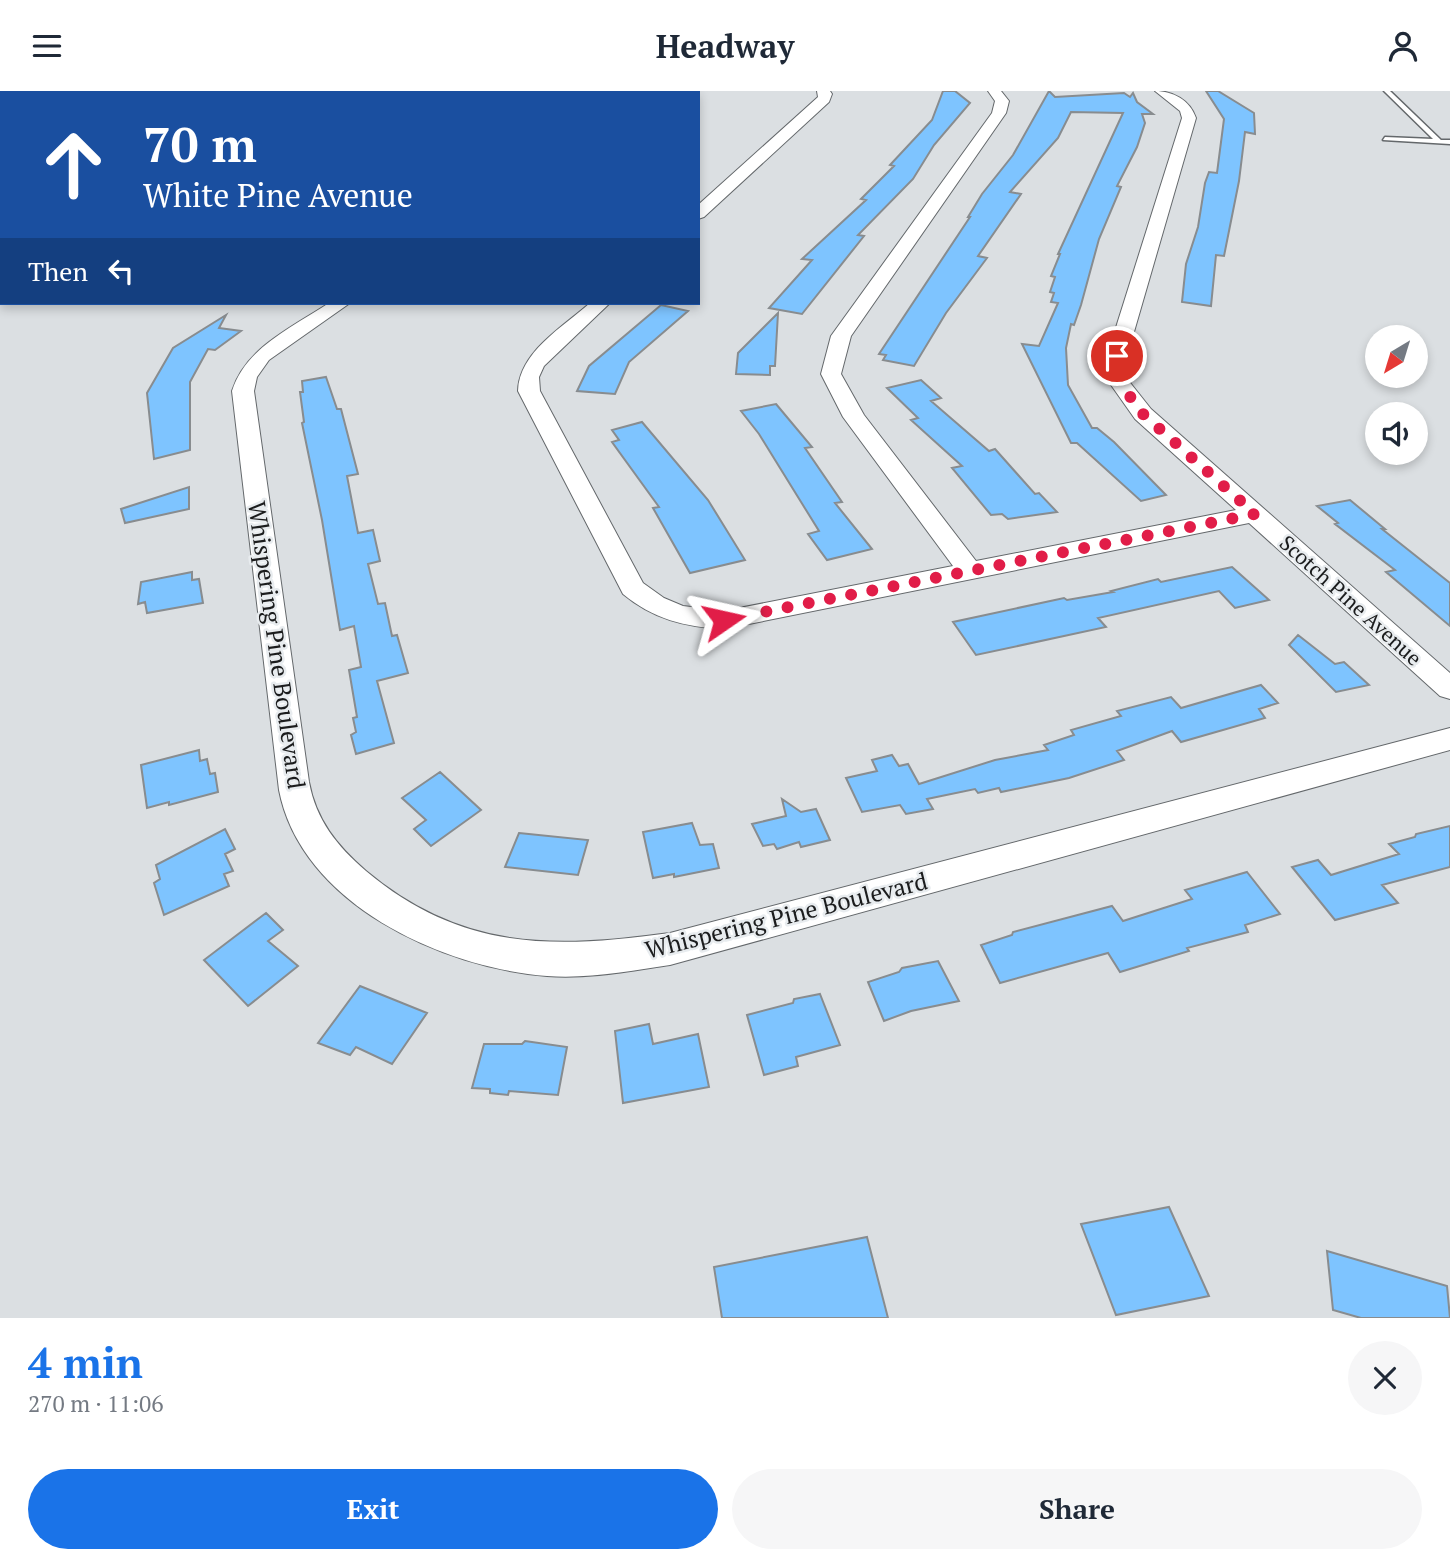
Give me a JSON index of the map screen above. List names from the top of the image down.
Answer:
{
  "streets": {
    "street": ["Scotch Pine Avenue", "Whispering Pine Boulevard"]
  },
  "north": "bottom left",
  "page": {
    "header": "Headway",
    "turn": ["70 m", "White Pine Avenue"],
    "then": "Then",
    "heading": ["4 min", "270 m · 11:06"],
    "buttons": ["Exit", "Share"]
  }
}
